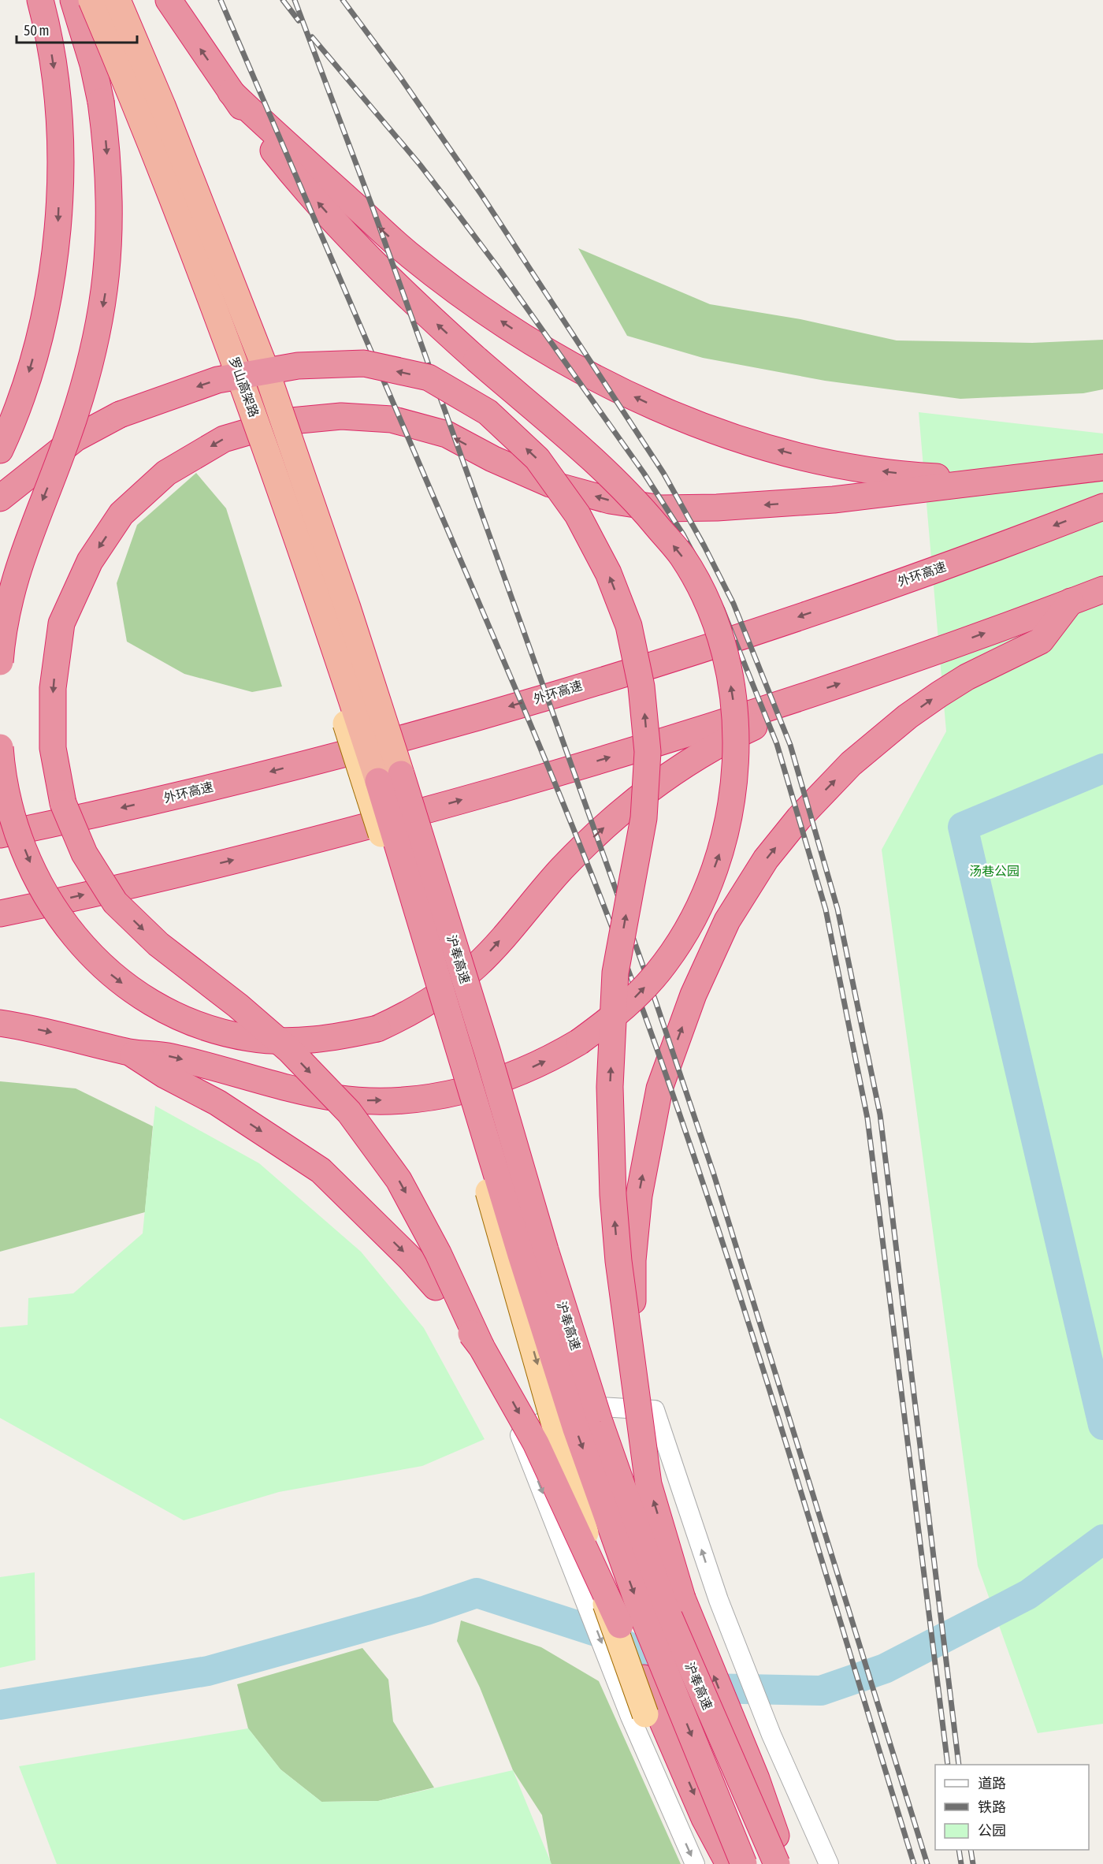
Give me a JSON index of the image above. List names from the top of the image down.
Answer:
{
  "streets": {
    "highway": ["罗山高架路", "外环高速", "沪奉高速"]
  },
  "crossings": [
    ["罗山高架路", "沪奉高速"]
  ],
  "parks": ["汤巷公园"],
  "legend": ["道路", "铁路", "公园"],
  "scale_bar": "50 m"
}
